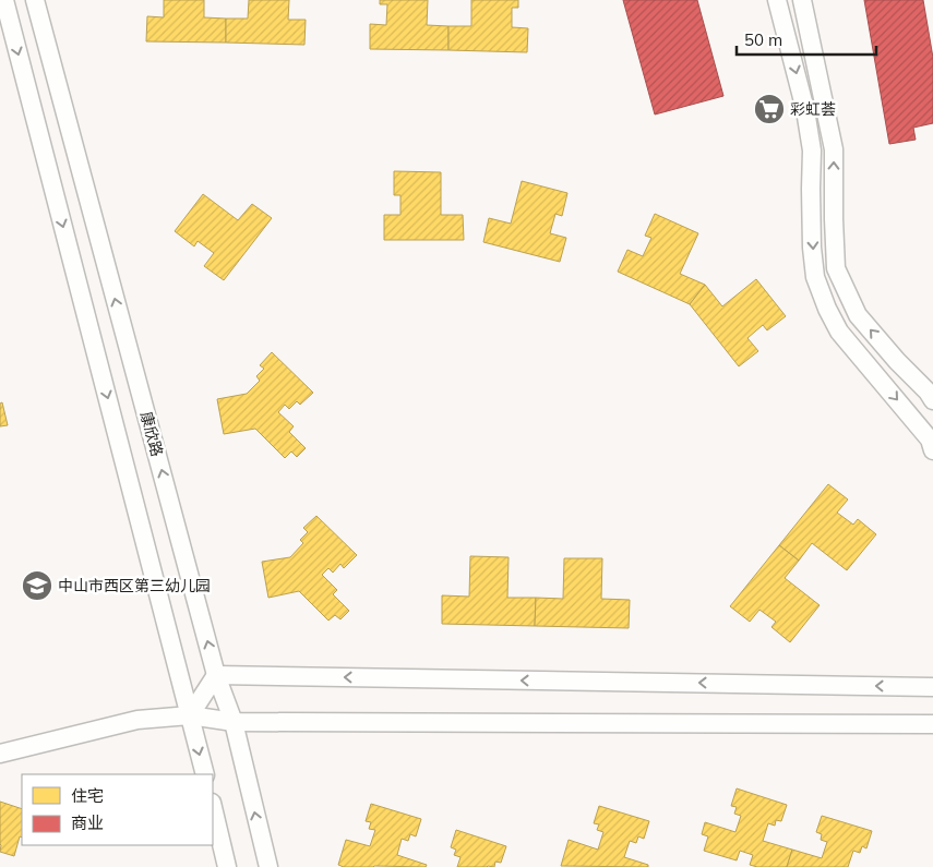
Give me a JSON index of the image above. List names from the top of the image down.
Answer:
{
  "streets": {
    "street": ["康欣路"]
  },
  "places": {
    "supermarket": ["彩虹荟"],
    "school or university": ["中山市西区第三幼儿园"]
  },
  "legend": ["住宅", "商业"],
  "scale_bar": "50 m"
}
